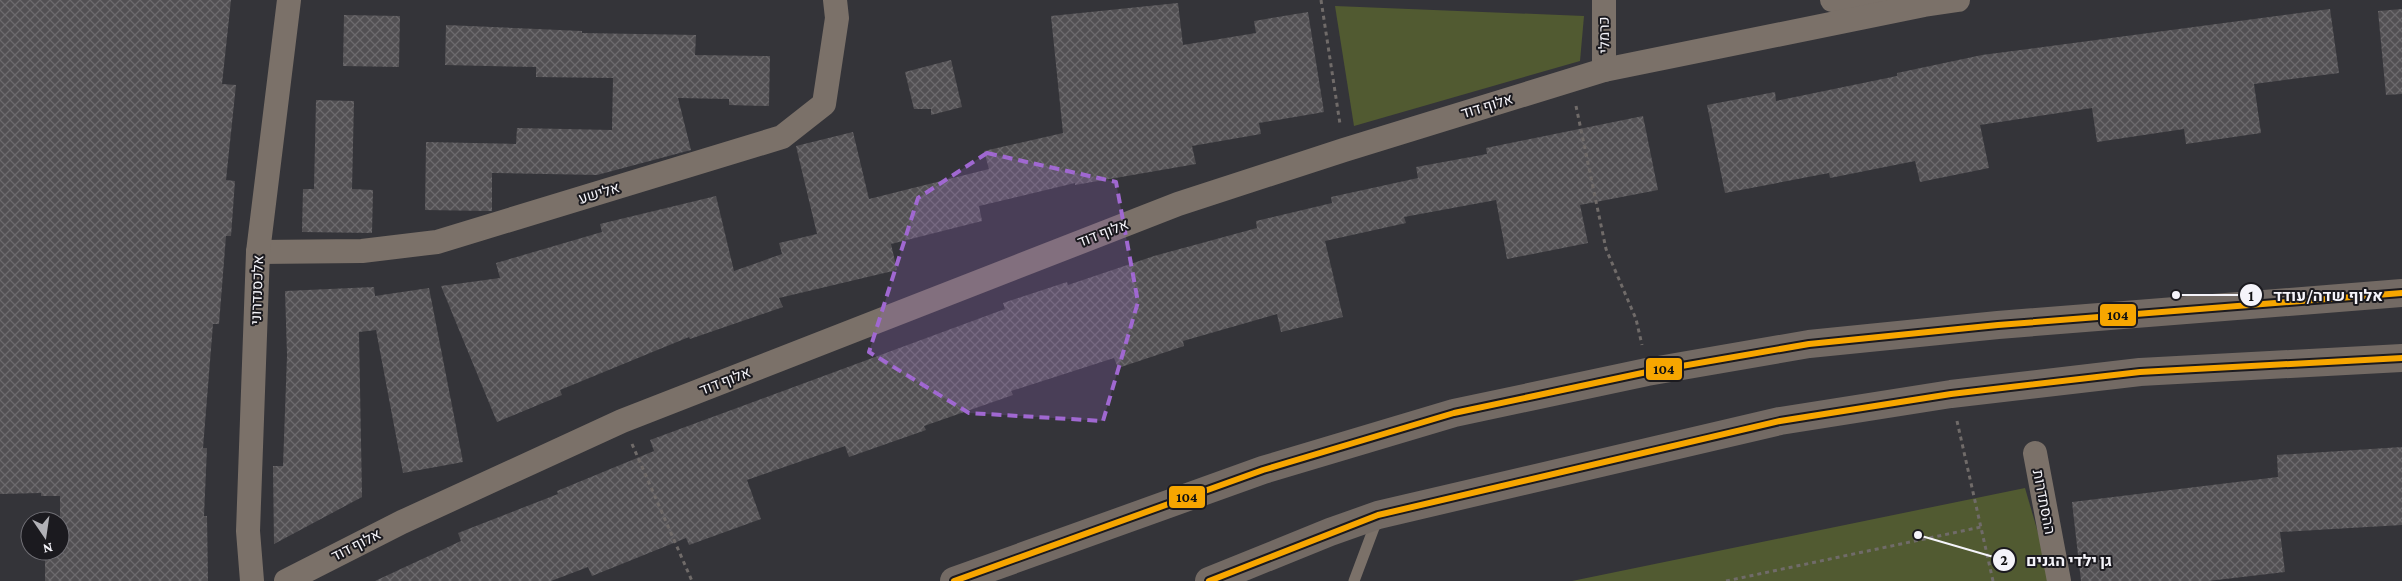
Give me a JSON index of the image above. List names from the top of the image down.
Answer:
{
  "streets": {
    "street": [
      "כרמלי",
      "אלוף דוד",
      "אלישע",
      "אלכסנדרוני",
      "ההסתדרות"
    ]
  },
  "crossings": [
    ["כרמלי", "אלוף דוד"],
    ["אלישע", "אלכסנדרוני"]
  ],
  "places": ["אלוף שדה/עודד", "גן ילדי הגנים"],
  "lines": ["transit line 104"],
  "north": "bottom"
}
